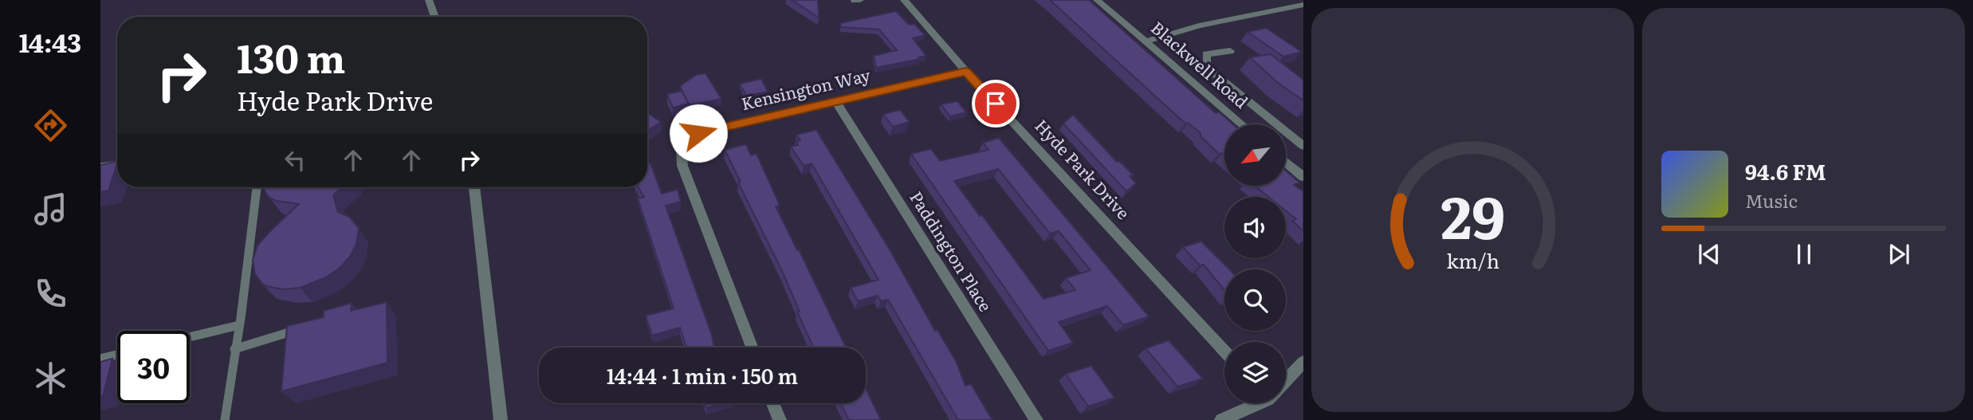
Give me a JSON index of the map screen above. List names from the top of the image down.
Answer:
{
  "streets": {
    "street": [
      "Blackwell Road",
      "Kensington Way",
      "Hyde Park Drive",
      "Paddington Place"
    ]
  },
  "crossings": [
    ["Kensington Way", "Hyde Park Drive"],
    ["Kensington Way", "Paddington Place"]
  ],
  "north": "bottom left",
  "page": {
    "tabs": "14:43",
    "turn": ["130 m", "Hyde Park Drive"],
    "song": ["94.6 FM", "Music"],
    "limit": "30",
    "trip": "14:44 · 1 min · 150 m",
    "gauge": ["29", "km/h"]
  }
}
